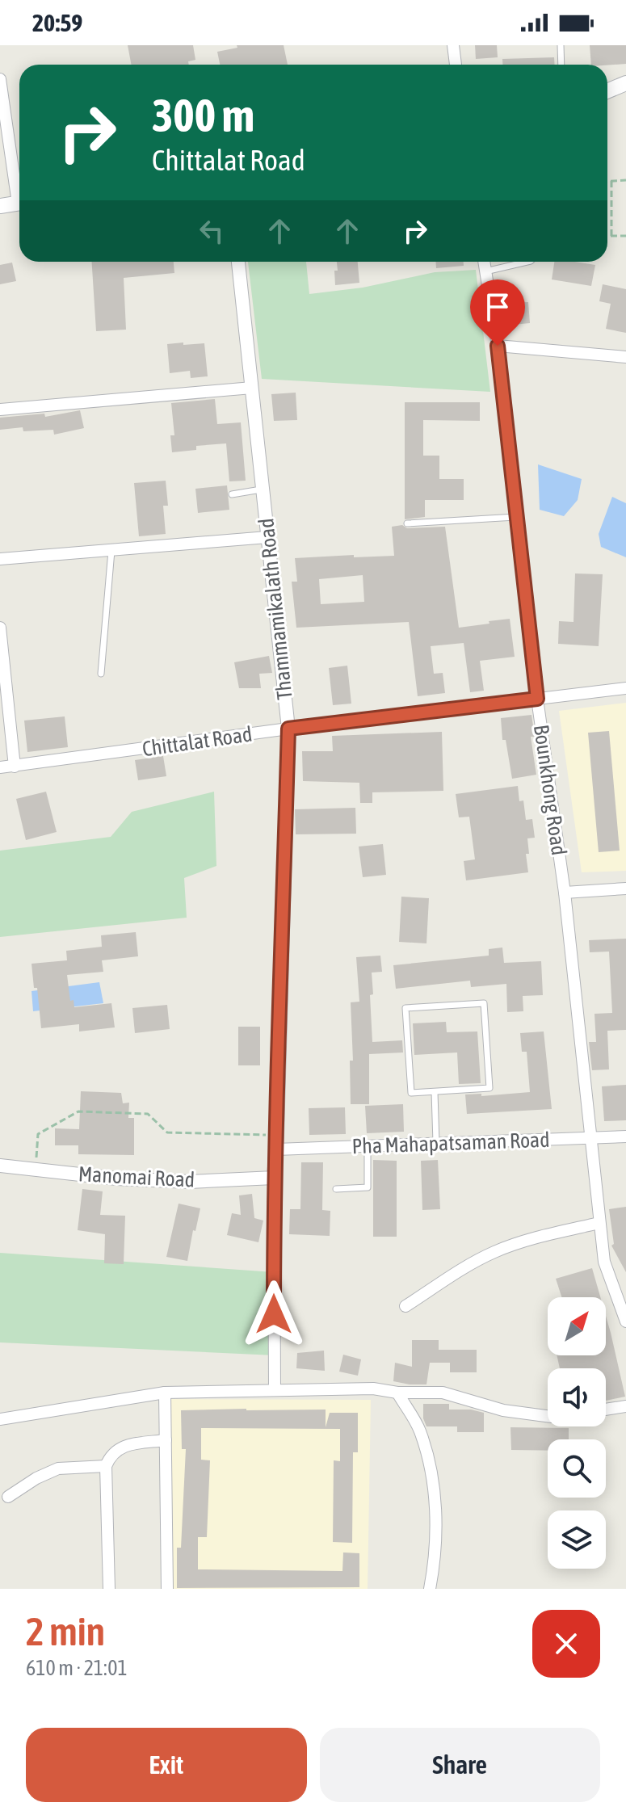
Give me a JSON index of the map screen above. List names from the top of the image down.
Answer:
{
  "streets": {
    "street": [
      "Thammamikalath Road",
      "Chittalat Road",
      "Bounkhong Road",
      "Pha Mahapatsaman Road",
      "Manomai Road"
    ]
  },
  "crossings": [
    ["Thammamikalath Road", "Chittalat Road"],
    ["Thammamikalath Road", "Pha Mahapatsaman Road"],
    ["Thammamikalath Road", "Manomai Road"],
    ["Chittalat Road", "Bounkhong Road"],
    ["Bounkhong Road", "Pha Mahapatsaman Road"]
  ],
  "north": "top right",
  "page": {
    "status": "20:59",
    "turn": ["300 m", "Chittalat Road"],
    "heading": ["2 min", "610 m · 21:01"],
    "buttons": ["Exit", "Share"]
  }
}
